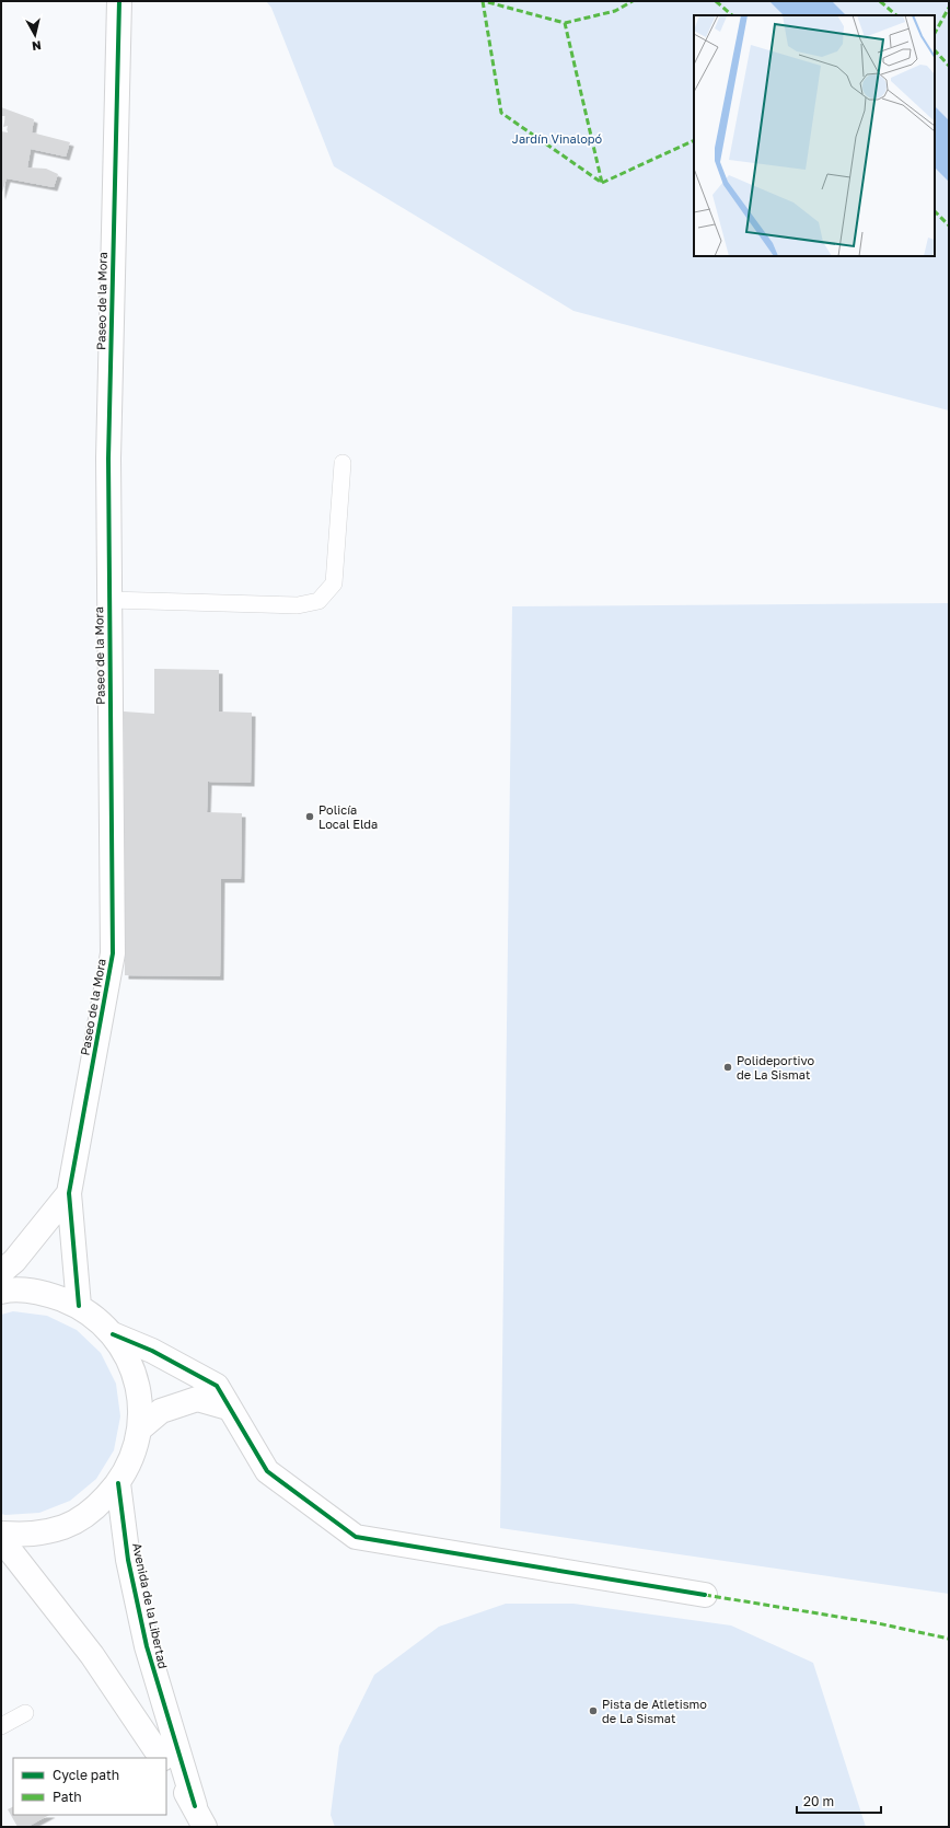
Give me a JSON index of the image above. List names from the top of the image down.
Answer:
{
  "streets": {
    "street": ["Paseo de la Mora", "Avenida de la Libertad"]
  },
  "parks": ["Jardín Vinalopó"],
  "places": ["Policía Local Elda", "Polideportivo de La Sismat", "Pista de Atletismo de La Sismat"],
  "legend": ["Cycle path", "Path"],
  "scale_bar": "20 m",
  "north": "bottom"
}
